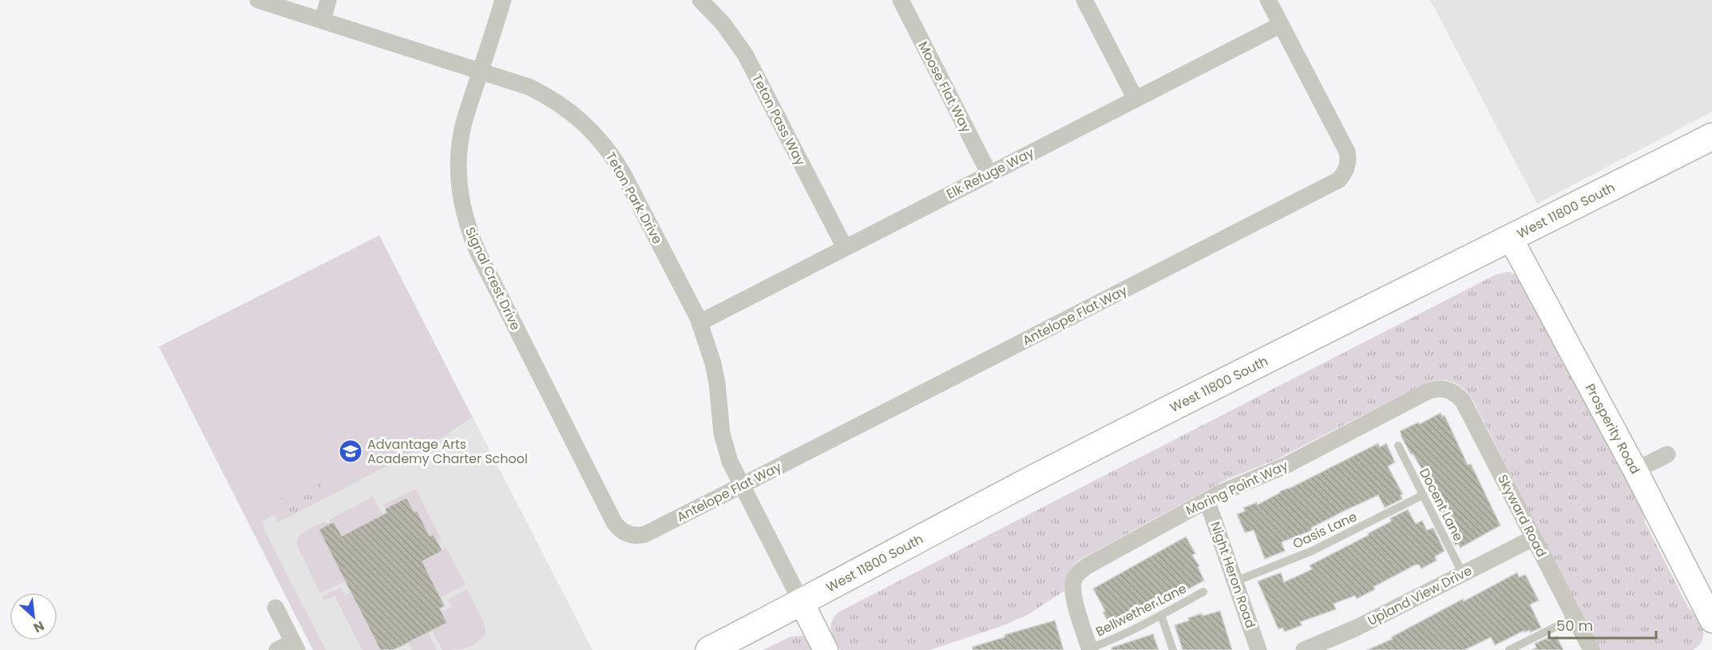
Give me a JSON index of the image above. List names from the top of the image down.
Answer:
{
  "streets": {
    "main road": ["West 11800 South"],
    "street": [
      "Moose Flat Way",
      "Teton Pass Way",
      "Elk Refuge Way",
      "Teton Park Drive",
      "Signal Crest Drive",
      "Antelope Flat Way",
      "Prosperity Road",
      "Moring Point Way",
      "Skyward Road",
      "Night Heron Road",
      "Upland View Drive"
    ],
    "lane": ["Docent Lane", "Oasis Lane", "Bellwether Lane"]
  },
  "crossings": [
    ["Moose Flat Way", "Elk Refuge Way"],
    ["Teton Pass Way", "Elk Refuge Way"],
    ["Elk Refuge Way", "Teton Park Drive"],
    ["Elk Refuge Way", "Antelope Flat Way"],
    ["Teton Park Drive", "West 11800 South"],
    ["Teton Park Drive", "Signal Crest Drive"],
    ["Teton Park Drive", "Antelope Flat Way"],
    ["West 11800 South", "Prosperity Road"],
    ["Signal Crest Drive", "Antelope Flat Way"],
    ["Moring Point Way", "Skyward Road"],
    ["Moring Point Way", "Night Heron Road"],
    ["Moring Point Way", "Bellwether Lane"],
    ["Docent Lane", "Oasis Lane"],
    ["Docent Lane", "Upland View Drive"],
    ["Skyward Road", "Upland View Drive"],
    ["Oasis Lane", "Night Heron Road"]
  ],
  "places": {
    "school or university": ["Advantage Arts Academy Charter School"]
  },
  "scale_bar": "50 m",
  "north": "bottom right"
}
